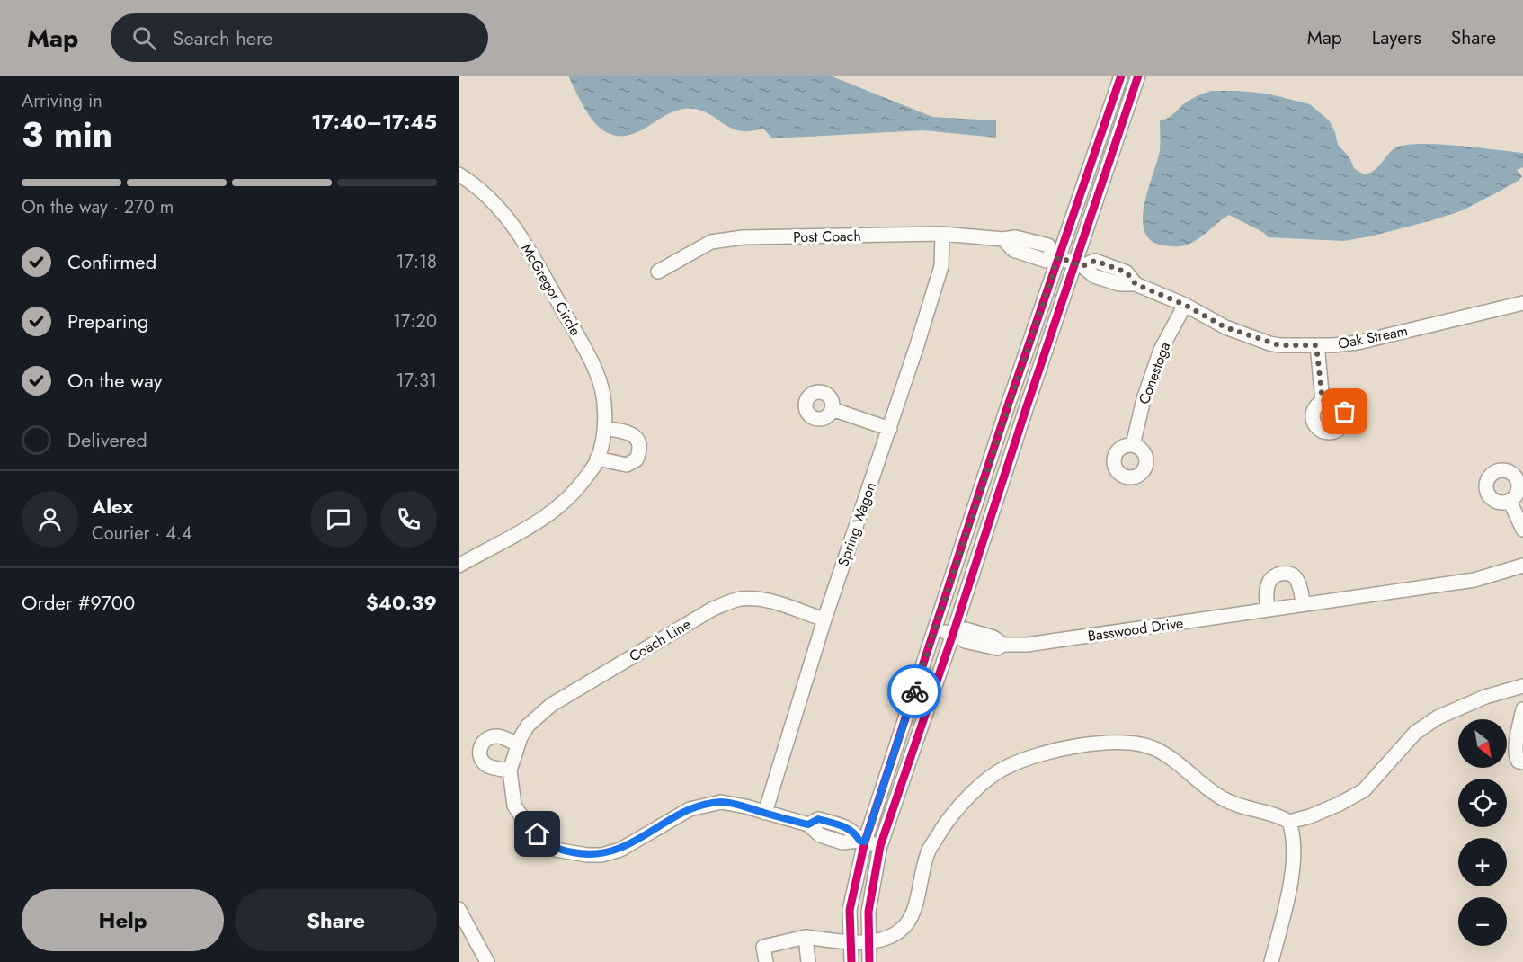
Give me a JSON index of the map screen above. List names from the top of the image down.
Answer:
{
  "streets": {
    "street": [
      "Post Coach",
      "McGregor Circle",
      "Oak Stream",
      "Conestoga",
      "Spring Wagon",
      "Basswood Drive",
      "Coach Line"
    ]
  },
  "crossings": [
    ["Post Coach", "Oak Stream"],
    ["Post Coach", "Spring Wagon"],
    ["Oak Stream", "Conestoga"],
    ["Spring Wagon", "Coach Line"]
  ],
  "north": "bottom right",
  "page": {
    "header": "Map",
    "search": "Search here",
    "nav": ["Map", "Layers", "Share"],
    "heading": ["3 min", "Arriving in", "17:40–17:45"],
    "panel": [
      "Alex",
      "Courier · 4.4",
      "Order #9700",
      "$40.39"
    ],
    "bar": "On the way · 270 m",
    "list": [
      ["Confirmed", "17:18"],
      ["Preparing", "17:20"],
      ["On the way", "17:31"],
      "Delivered"
    ],
    "map_buttons": ["+", "−"],
    "buttons": ["Help", "Share"]
  }
}
